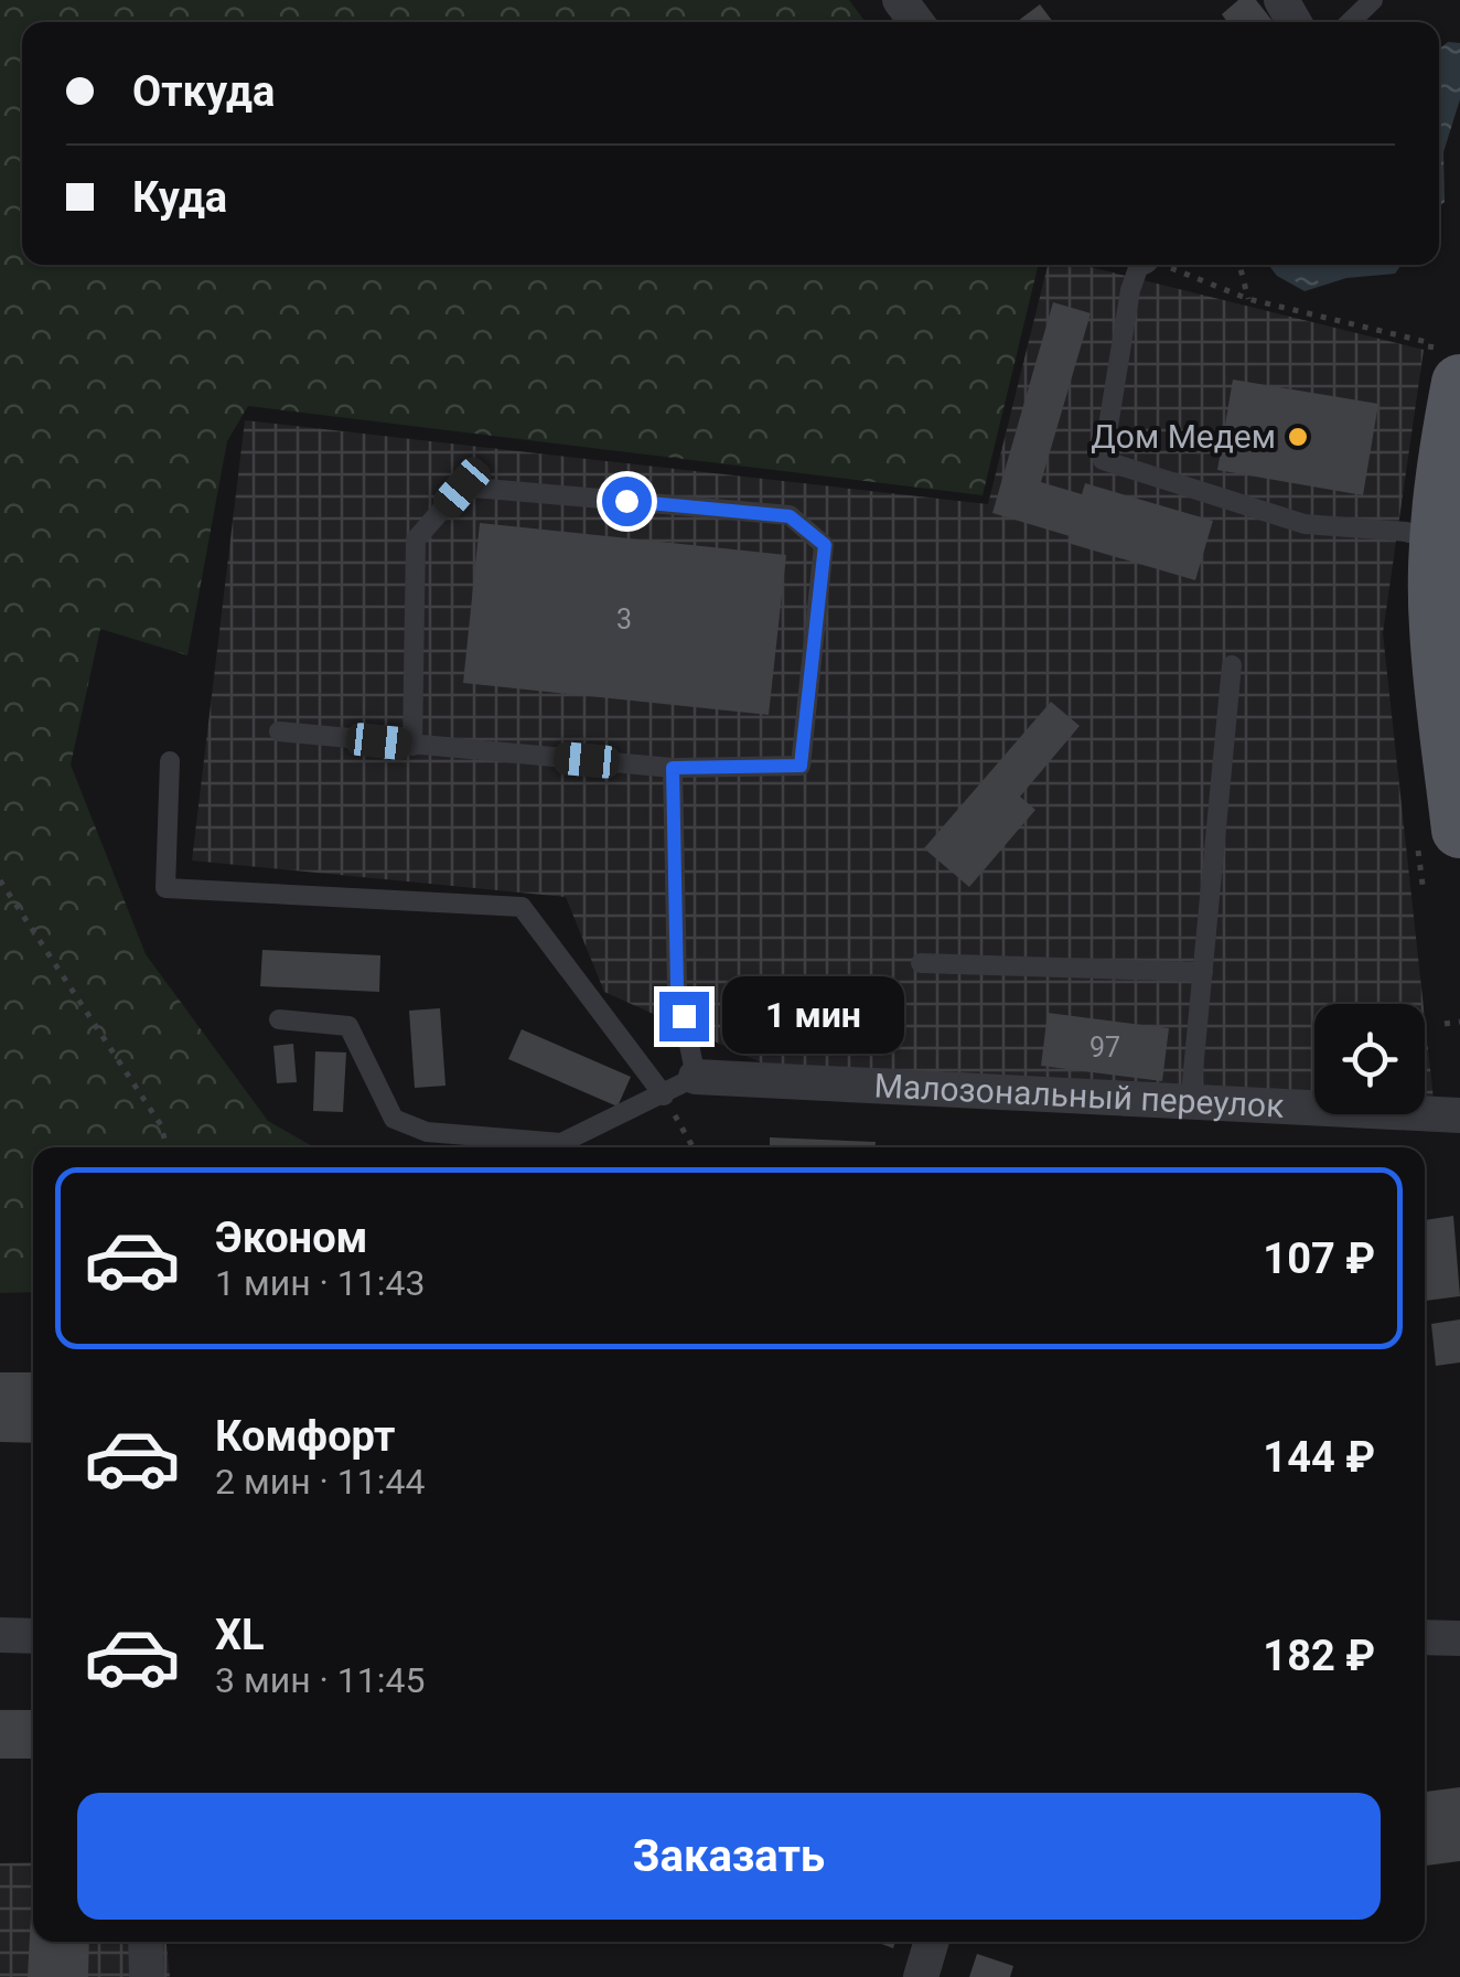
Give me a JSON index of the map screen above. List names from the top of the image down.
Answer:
{
  "streets": {
    "street": ["Малозональный переулок"]
  },
  "places": ["Дом Медем"],
  "house_numbers": ["3", "97"],
  "page": {
    "banner": ["Откуда", "Куда"],
    "bubble": "1 мин",
    "list": [
      {
        "name": "Эконом",
        "note": "1 мин · 11:43",
        "value": "107 ₽"
      },
      {
        "name": "Комфорт",
        "note": "2 мин · 11:44",
        "value": "144 ₽"
      },
      {
        "name": "XL",
        "note": "3 мин · 11:45",
        "value": "182 ₽"
      }
    ],
    "buttons": "Заказать"
  }
}
